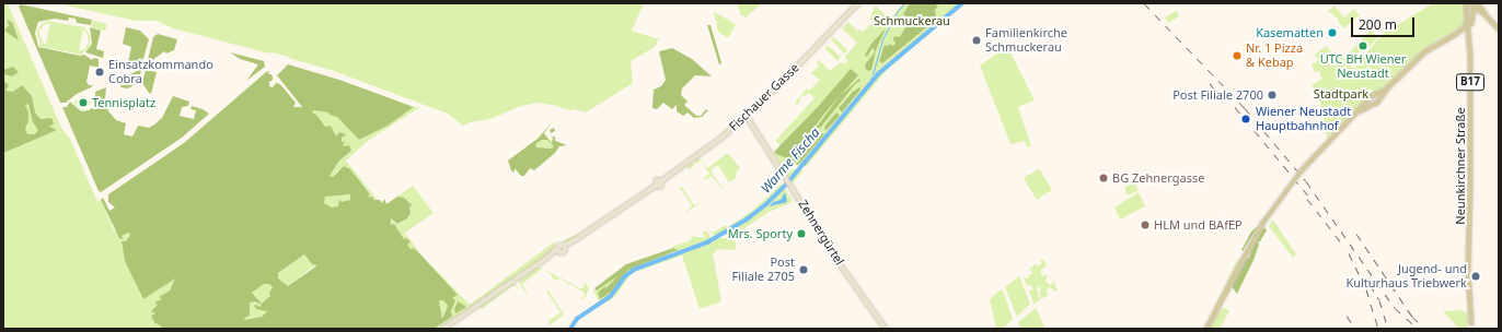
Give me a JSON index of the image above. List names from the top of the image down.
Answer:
{
  "streets": {
    "main road": [
      "B17",
      "Fischauer Gasse",
      "Neunkirchner Straße",
      "Zehnergürtel"
    ]
  },
  "crossings": [
    ["Fischauer Gasse", "Zehnergürtel"]
  ],
  "water": ["Warme Fischa"],
  "parks": ["Schmuckerau", "Stadtpark"],
  "places": [
    "Kasematten",
    "Familienkirche Schmuckerau",
    "UTC BH Wiener Neustadt",
    "Nr. 1 Pizza & Kebap",
    "Einsatzkommando Cobra",
    "Post Filiale 2700",
    "Tennisplatz",
    "Wiener Neustadt Hauptbahnhof",
    "BG Zehnergasse",
    "HLM und BAfEP",
    "Mrs. Sporty",
    "Post Filiale 2705",
    "Jugend- und Kulturhaus Triebwerk"
  ],
  "scale_bar": "200 m"
}
